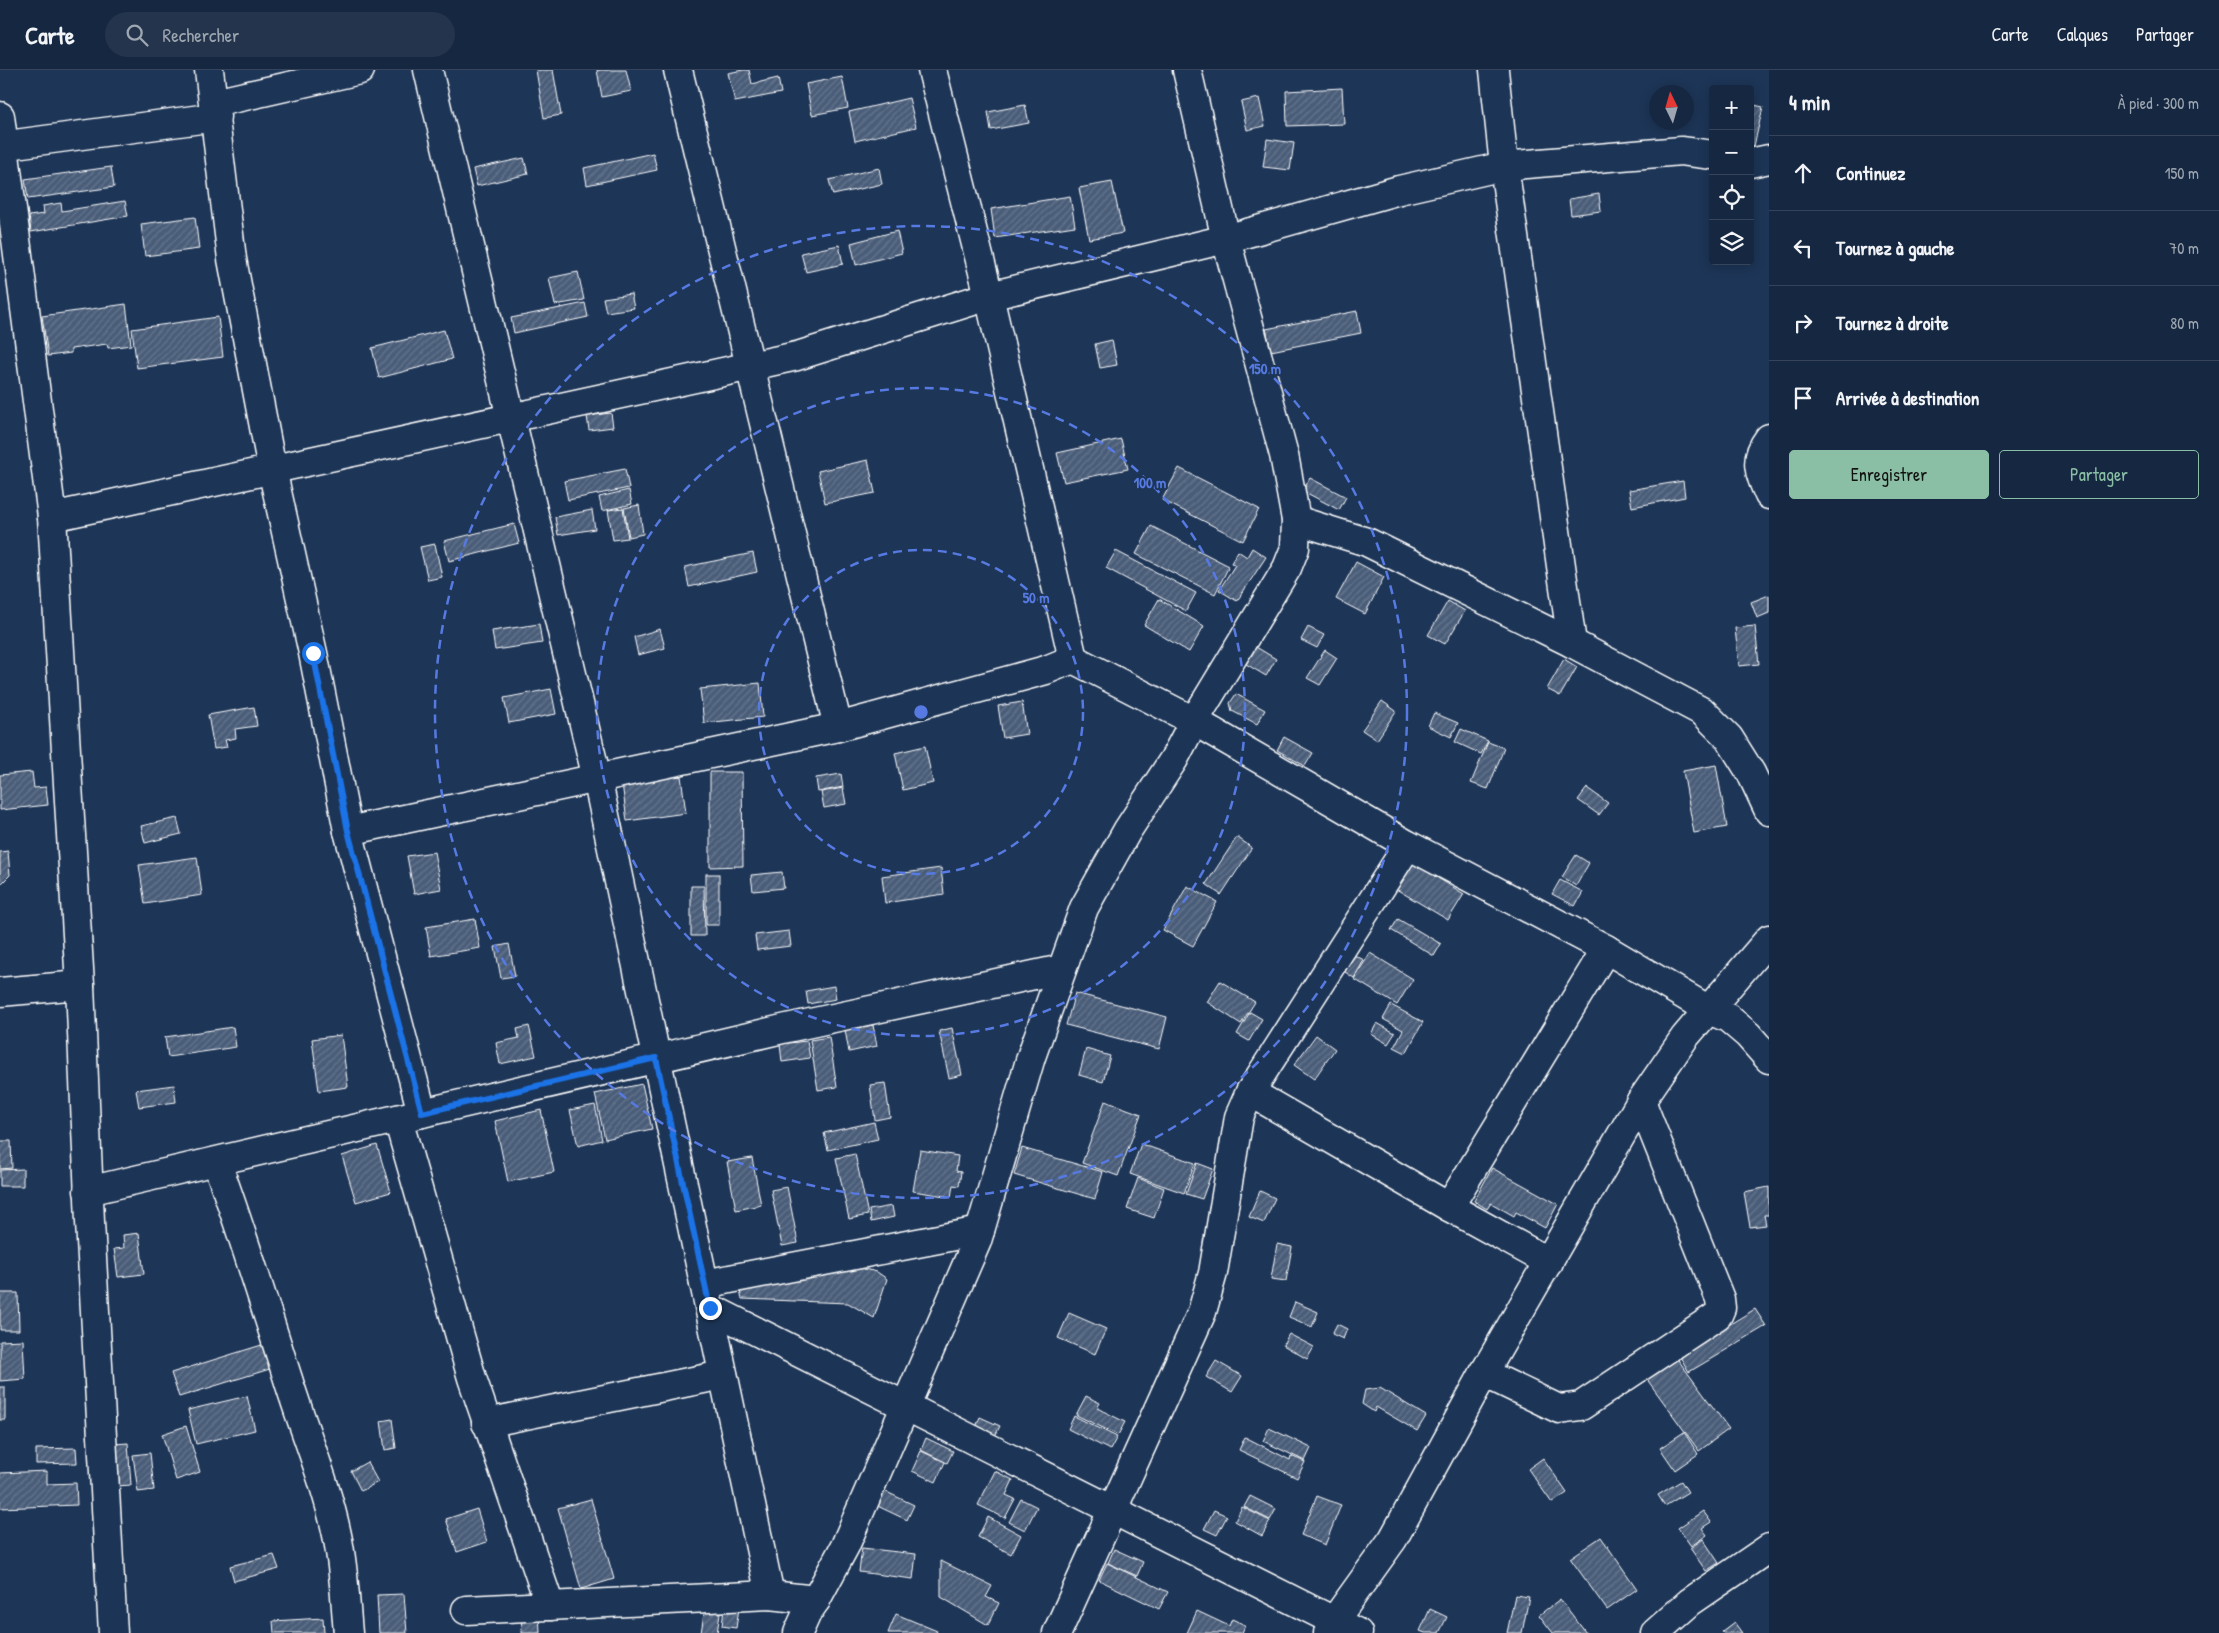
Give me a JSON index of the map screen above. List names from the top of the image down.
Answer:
{
  "north": "top",
  "page": {
    "header": "Carte",
    "search": "Rechercher",
    "nav": ["Carte", "Calques", "Partager"],
    "heading": ["4 min", "À pied · 300 m"],
    "map_buttons": ["+", "−"],
    "list": [
      ["Continuez", "150 m"],
      ["Tournez à gauche", "70 m"],
      ["Tournez à droite", "80 m"],
      "Arrivée à destination"
    ],
    "buttons": ["Enregistrer", "Partager"]
  },
  "rings": ["150 m", "100 m", "50 m"]
}
